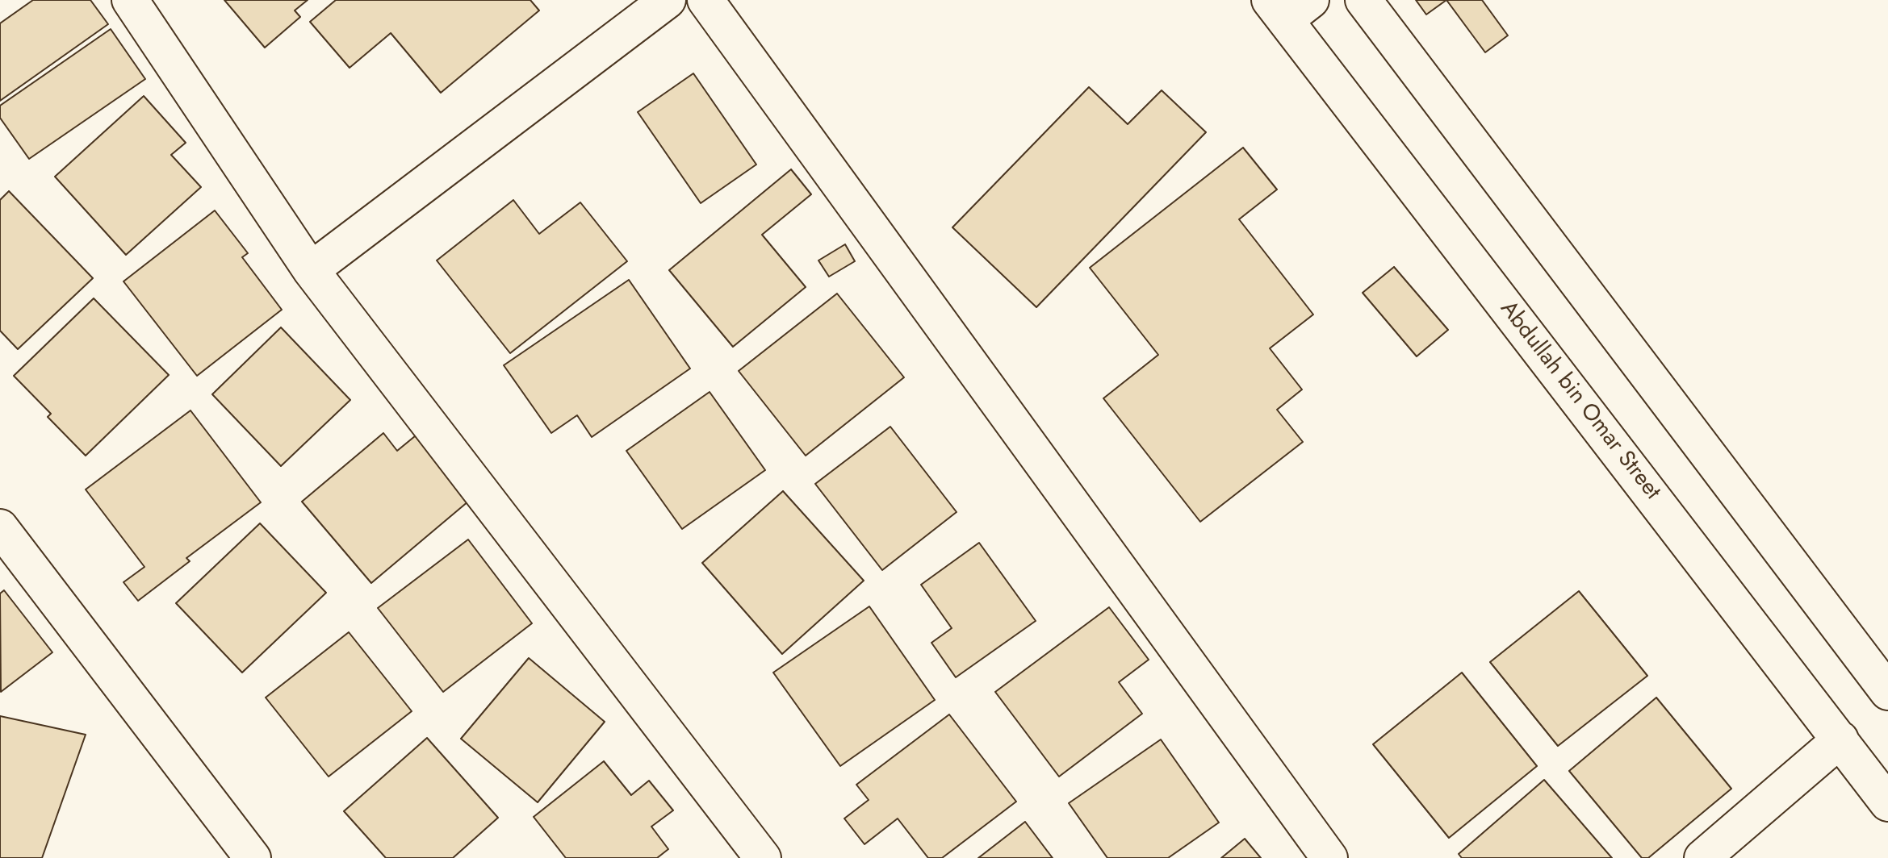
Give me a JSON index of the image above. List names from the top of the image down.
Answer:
{
  "streets": {
    "street": ["Abdullah bin Omar Street"]
  }
}
